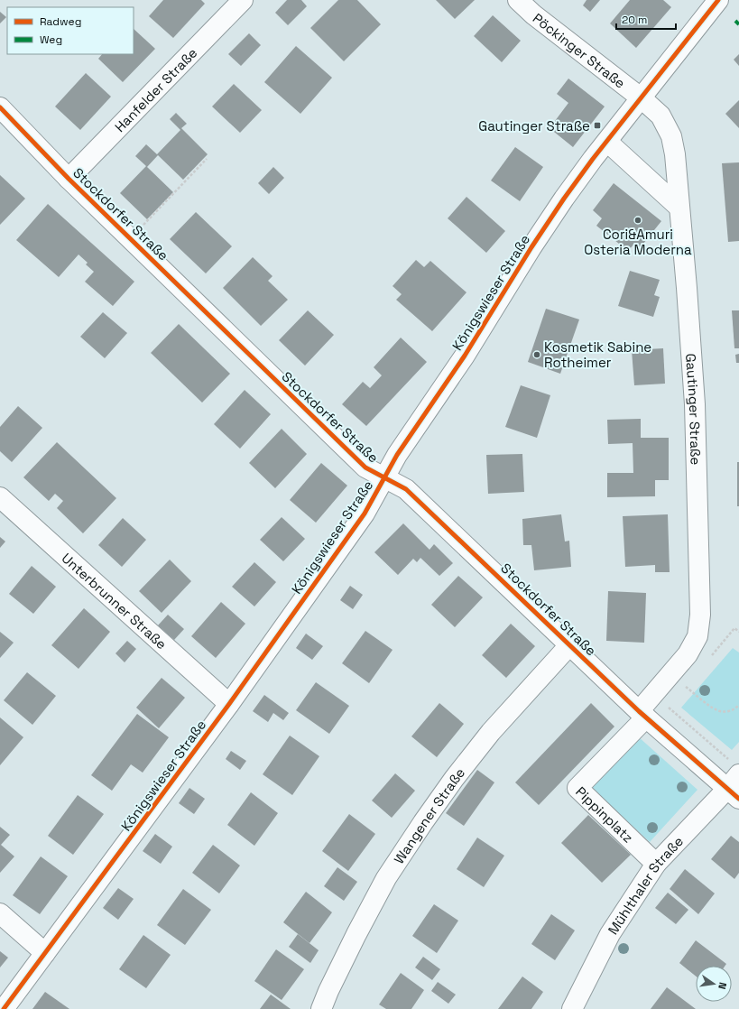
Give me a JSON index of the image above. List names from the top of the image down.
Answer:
{
  "streets": {
    "street": [
      "Pöckinger Straße",
      "Hanfelder Straße",
      "Stockdorfer Straße",
      "Königswieser Straße",
      "Gautinger Straße",
      "Unterbrunner Straße",
      "Pippinplatz",
      "Wangener Straße",
      "Mühlthaler Straße"
    ]
  },
  "crossings": [
    ["Pöckinger Straße", "Königswieser Straße"],
    ["Pöckinger Straße", "Gautinger Straße"],
    ["Hanfelder Straße", "Stockdorfer Straße"],
    ["Stockdorfer Straße", "Königswieser Straße"],
    ["Stockdorfer Straße", "Gautinger Straße"],
    ["Stockdorfer Straße", "Pippinplatz"],
    ["Stockdorfer Straße", "Wangener Straße"],
    ["Stockdorfer Straße", "Mühlthaler Straße"],
    ["Königswieser Straße", "Gautinger Straße"],
    ["Königswieser Straße", "Unterbrunner Straße"],
    ["Gautinger Straße", "Pippinplatz"],
    ["Pippinplatz", "Mühlthaler Straße"]
  ],
  "places": {
    "transit": ["Gautinger Straße"],
    "other": ["Cori&Amuri Osteria Moderna", "Kosmetik Sabine Rotheimer"]
  },
  "legend": ["Radweg", "Weg"],
  "scale_bar": "20 m",
  "north": "right"
}
